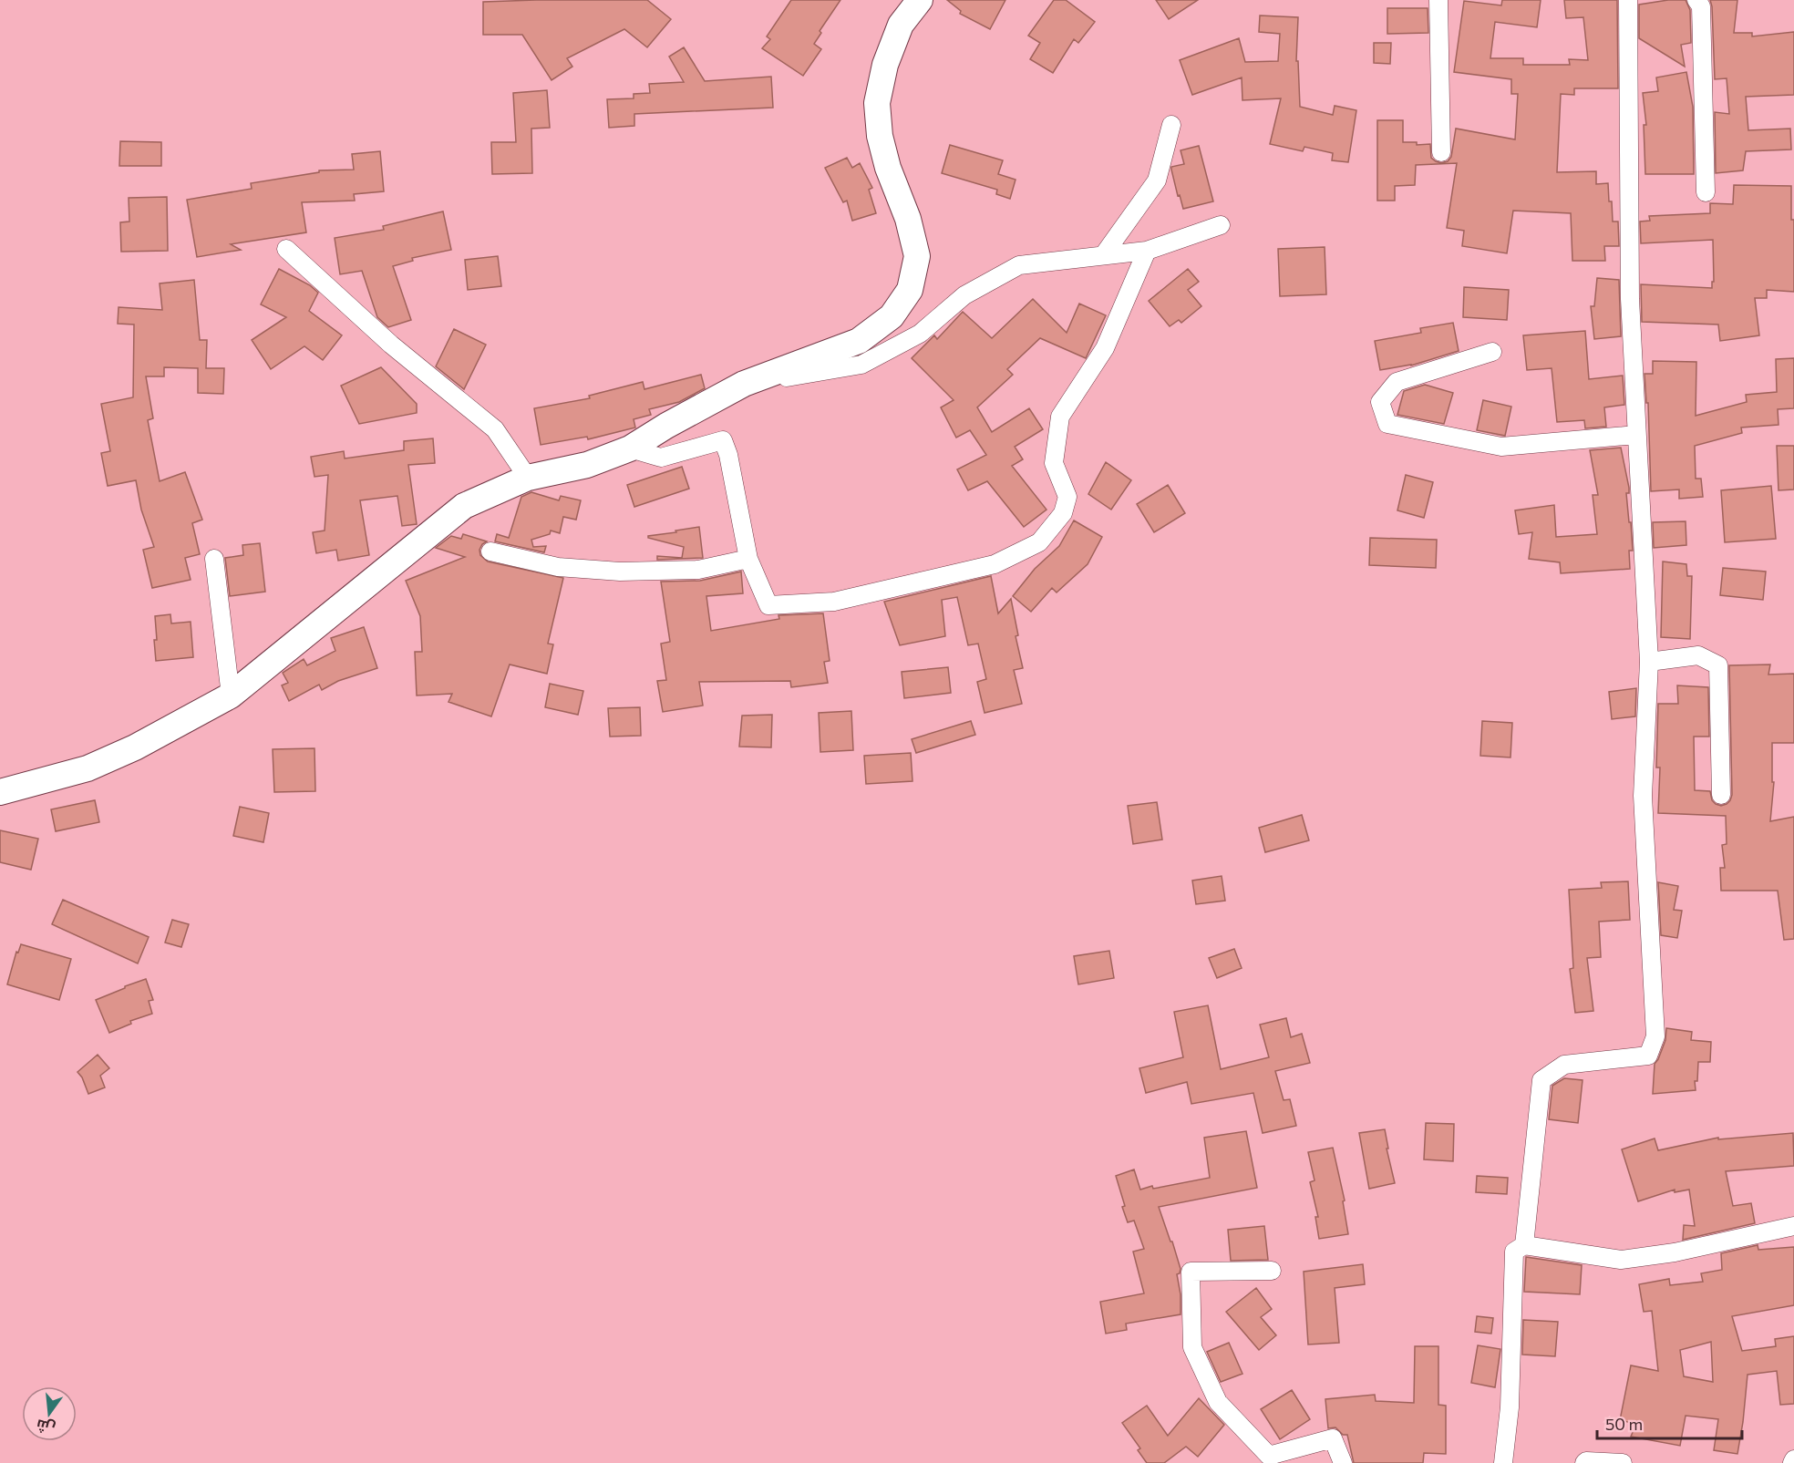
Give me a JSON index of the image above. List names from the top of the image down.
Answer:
{
  "scale_bar": "50 m",
  "north": "bottom"
}
